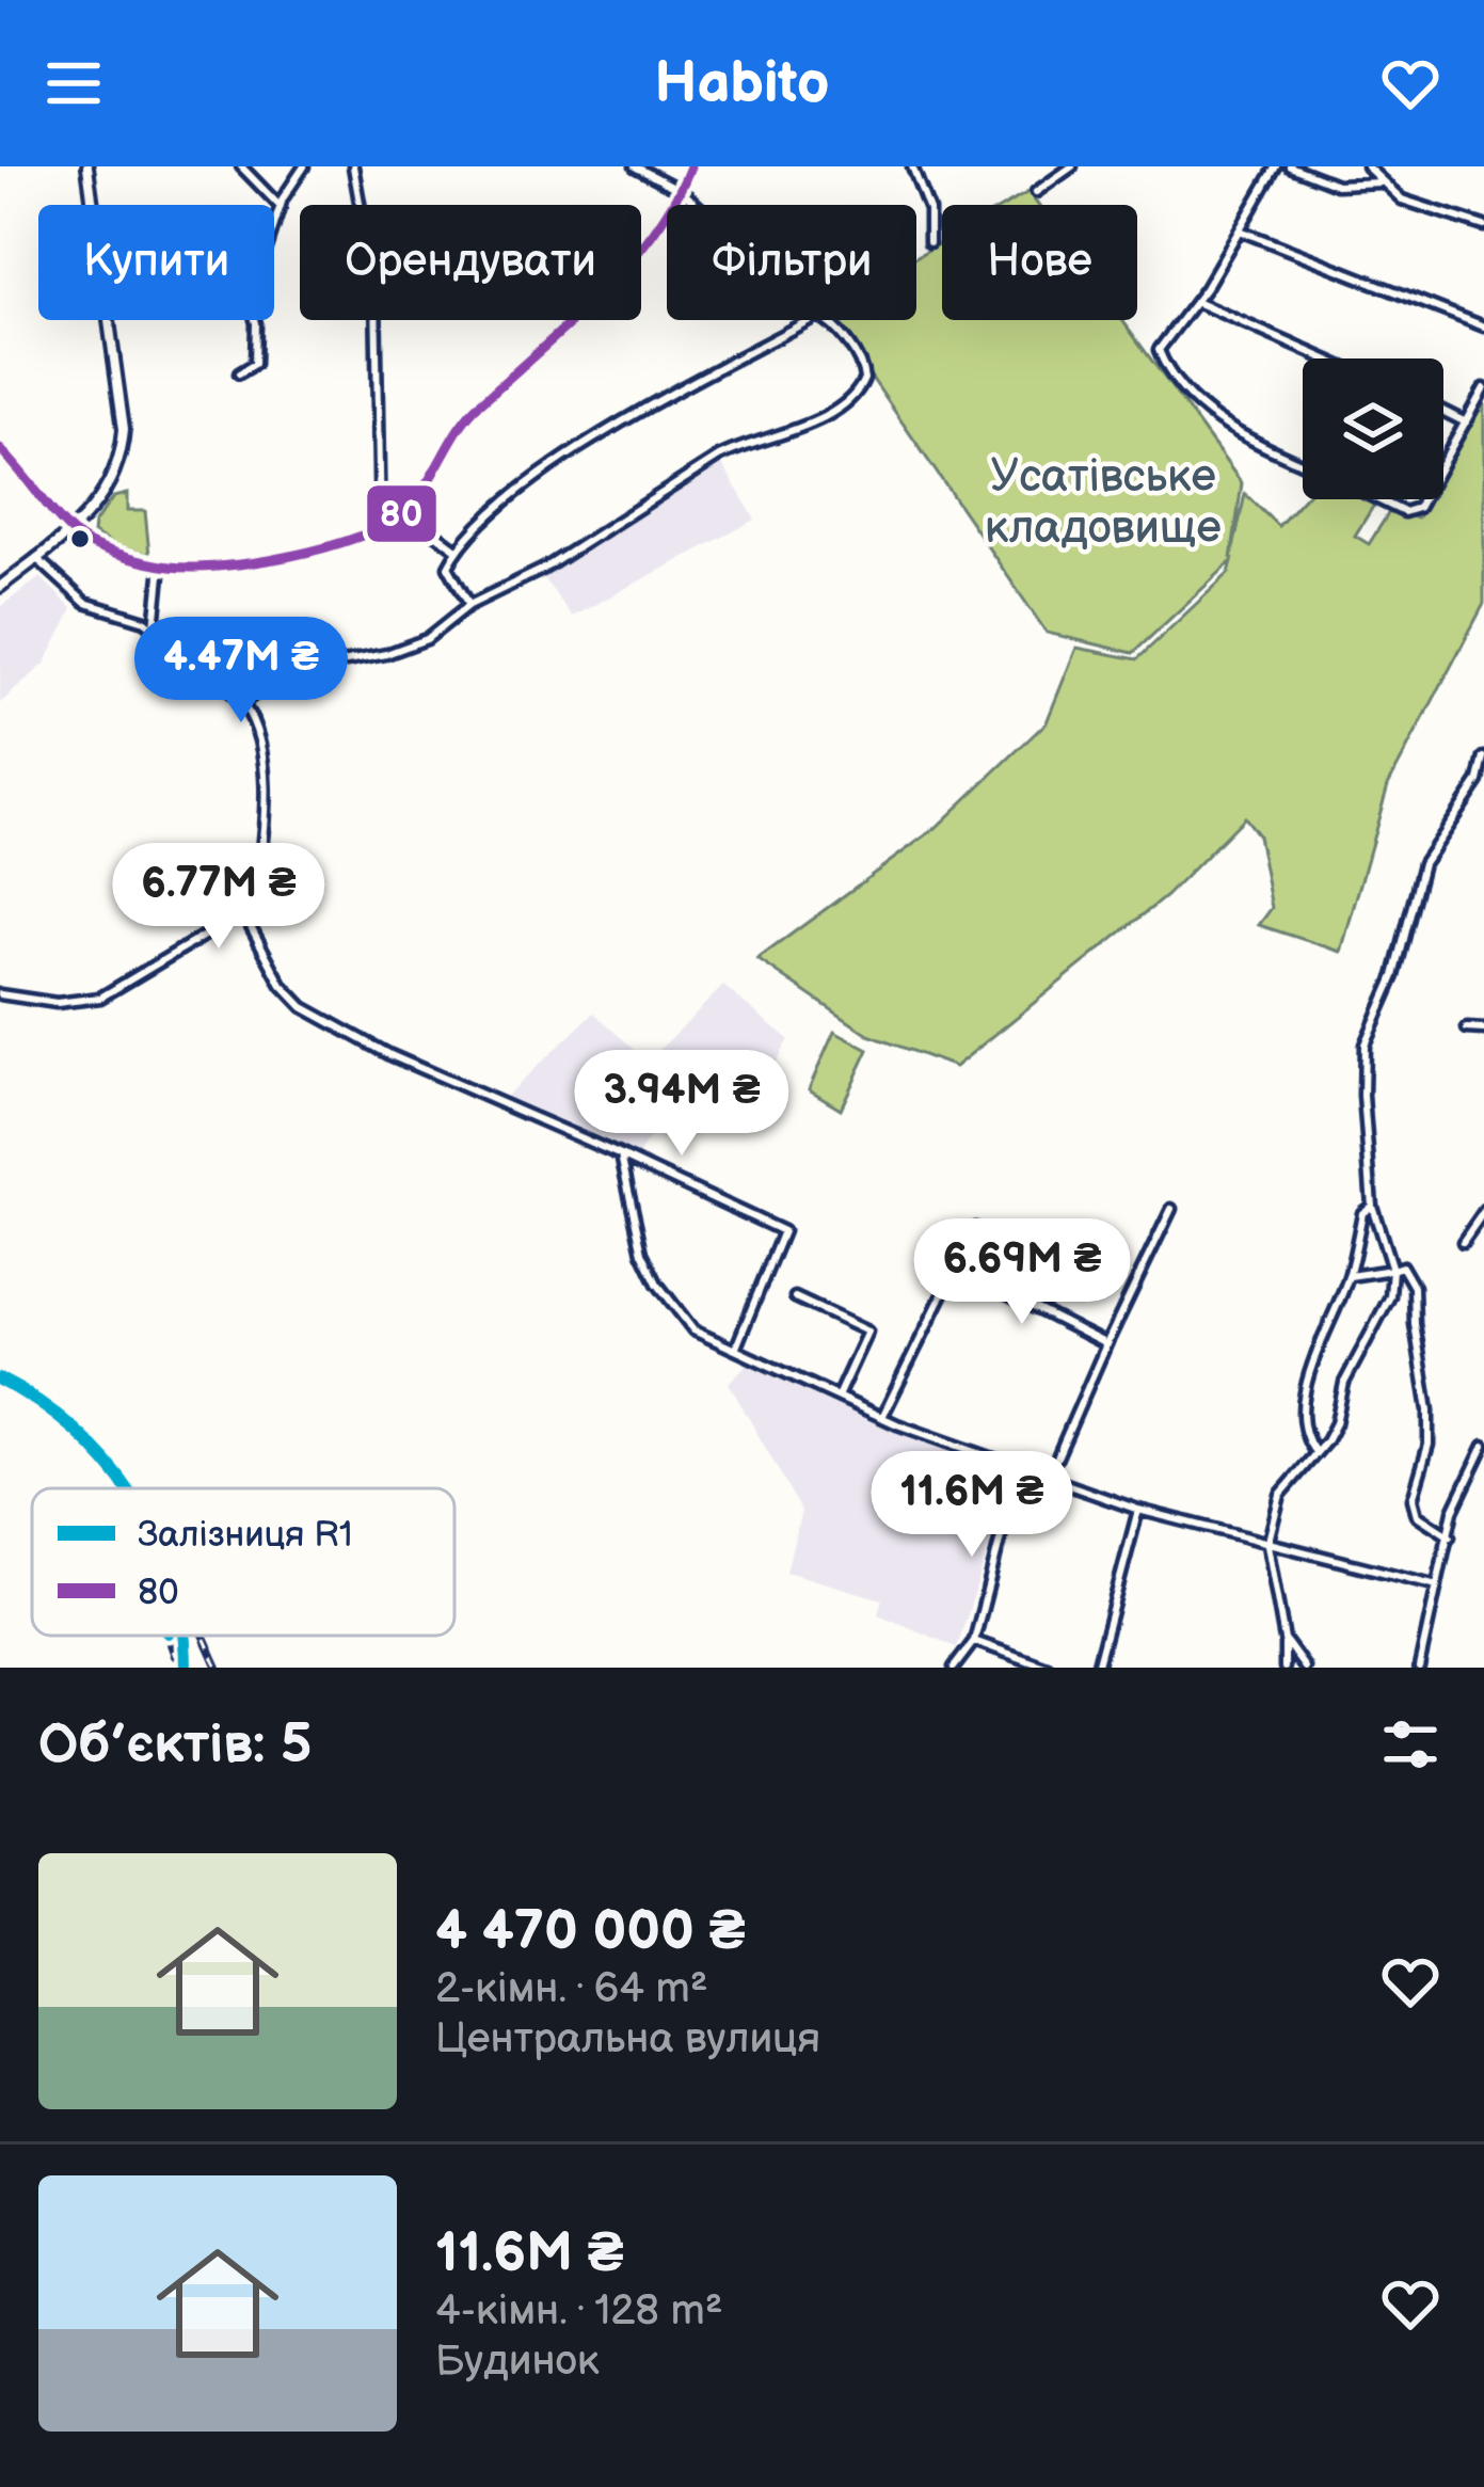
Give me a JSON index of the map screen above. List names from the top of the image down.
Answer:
{
  "parks": ["Усатівське кладовище"],
  "lines": ["transit line 80", "rail line R1"],
  "legend": ["Залізниця R1", "80"],
  "page": {
    "header": "Habito",
    "chip": [
      "Купити",
      "Орендувати",
      "Фільтри",
      "Нове"
    ],
    "price": [
      "4.47M ₴",
      "6.77M ₴",
      "3.94M ₴",
      "6.69M ₴",
      "11.6M ₴"
    ],
    "heading": "Об’єктів: 5",
    "list": [
      {
        "name": "4 470 000 ₴",
        "note": "2-кімн. · 64 m² · Центральна вулиця"
      },
      {
        "name": "11.6M ₴",
        "note": "4-кімн. · 128 m² · Будинок"
      }
    ]
  }
}
